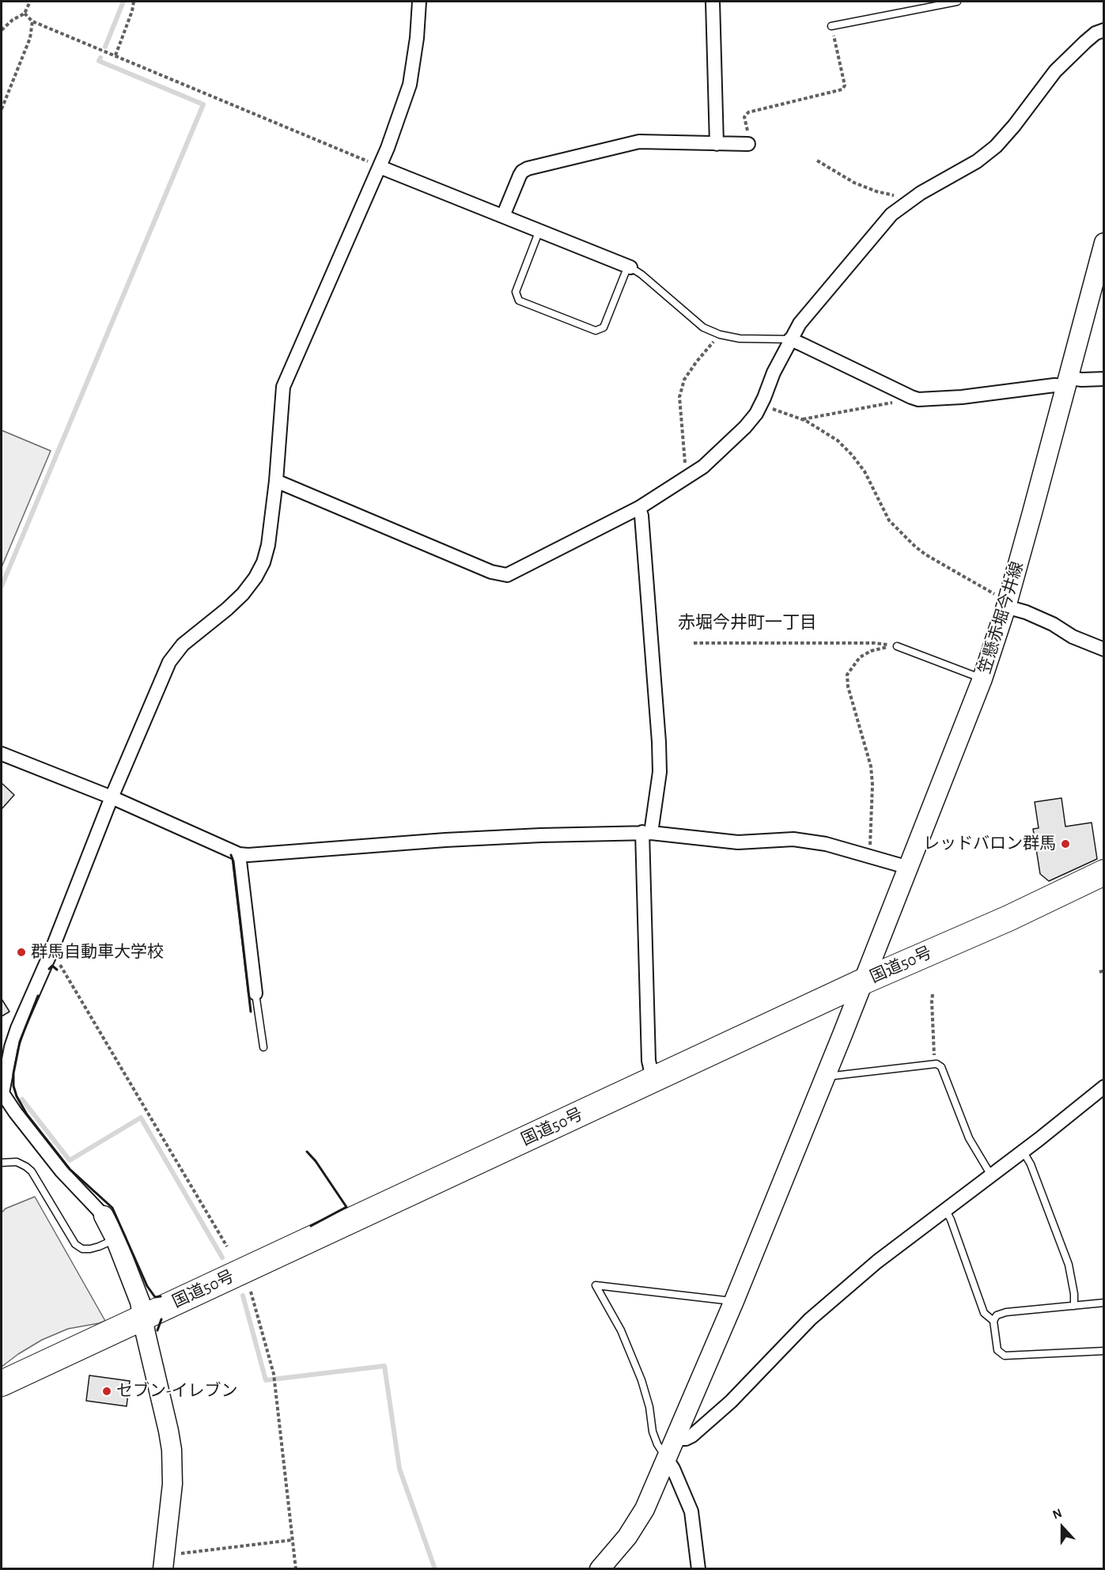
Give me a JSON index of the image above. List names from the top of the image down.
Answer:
{
  "streets": {
    "highway": ["国道50号"],
    "street": ["笠懸赤堀今井線"]
  },
  "crossings": [
    ["笠懸赤堀今井線", "国道50号"]
  ],
  "districts": ["赤堀今井町一丁目"],
  "places": ["レッドバロン群馬", "群馬自動車大学校", "セブン-イレブン"],
  "north": "top"
}
